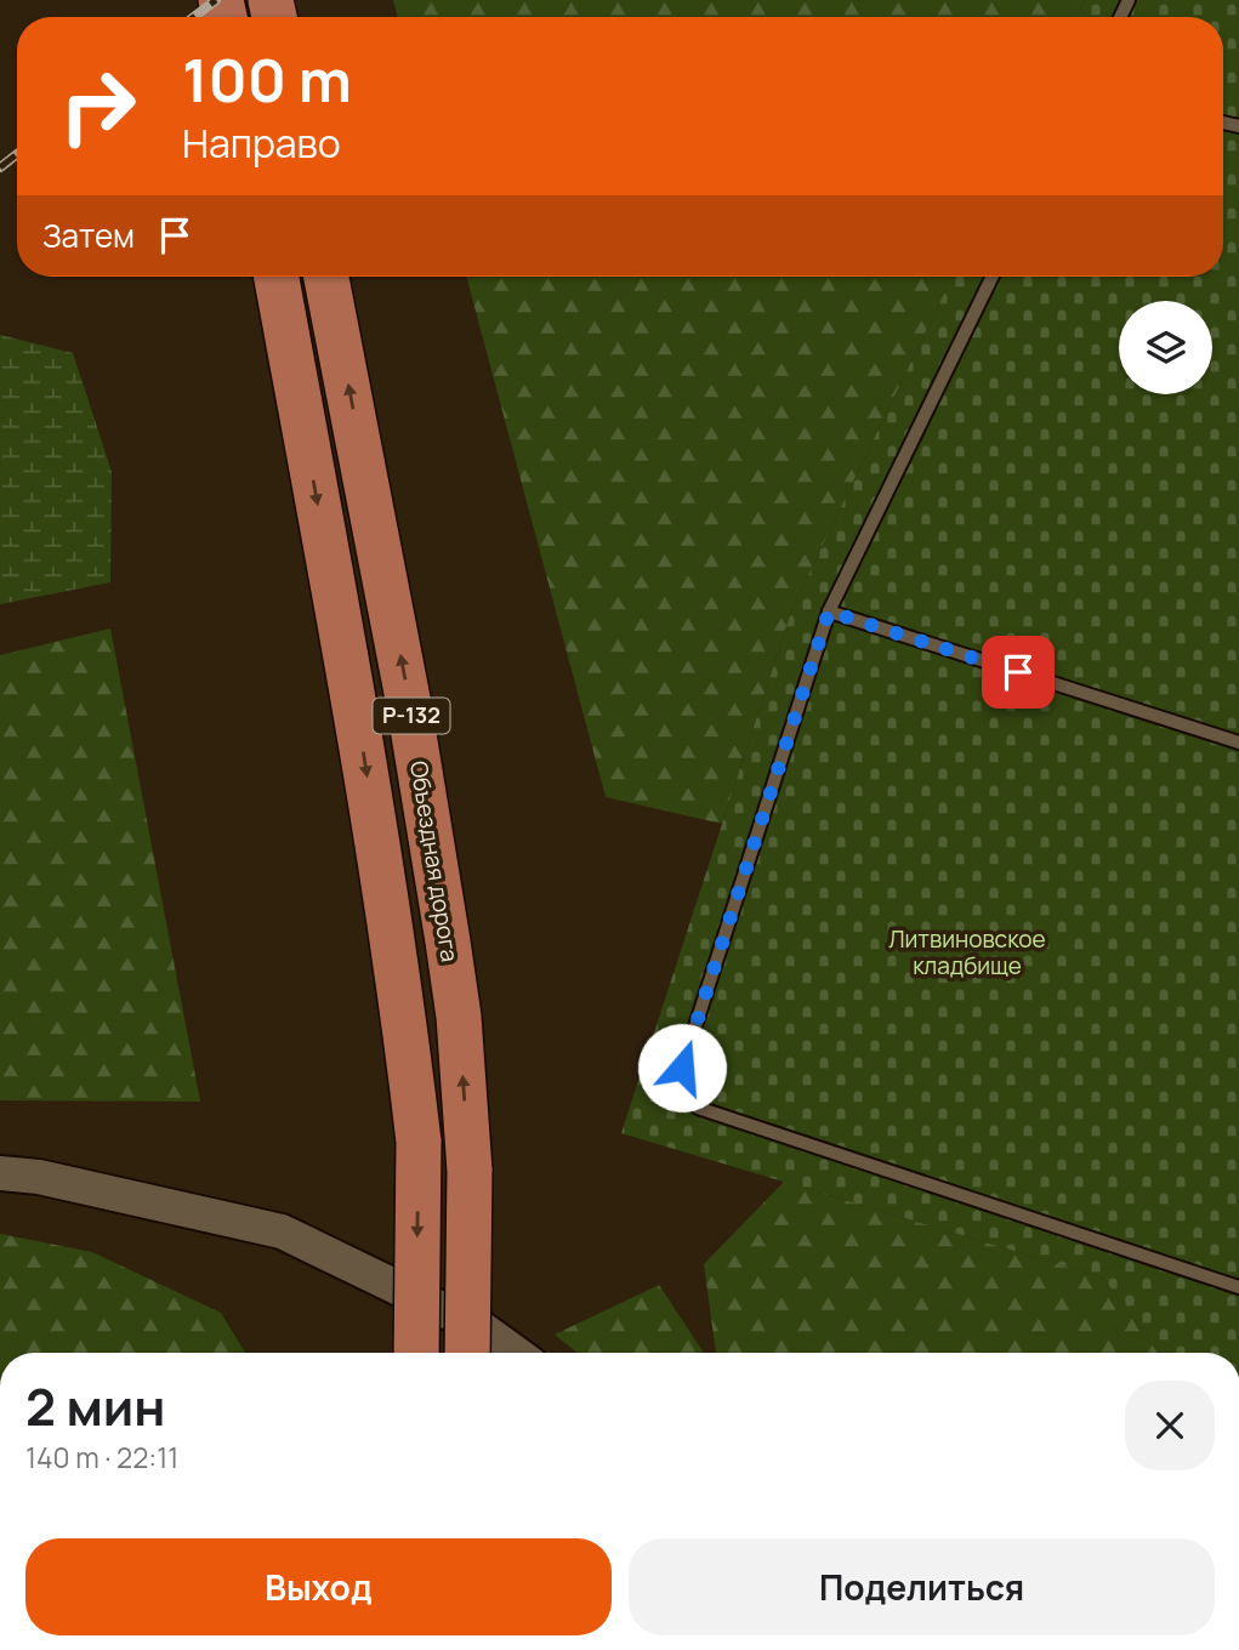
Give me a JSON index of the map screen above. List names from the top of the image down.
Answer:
{
  "streets": {
    "highway": ["Р-132", "Объездная дорога"]
  },
  "parks": ["Литвиновское кладбище"],
  "page": {
    "turn": ["100 m", "Направо"],
    "then": "Затем",
    "heading": ["2 мин", "140 m · 22:11"],
    "buttons": ["Выход", "Поделиться"]
  }
}
